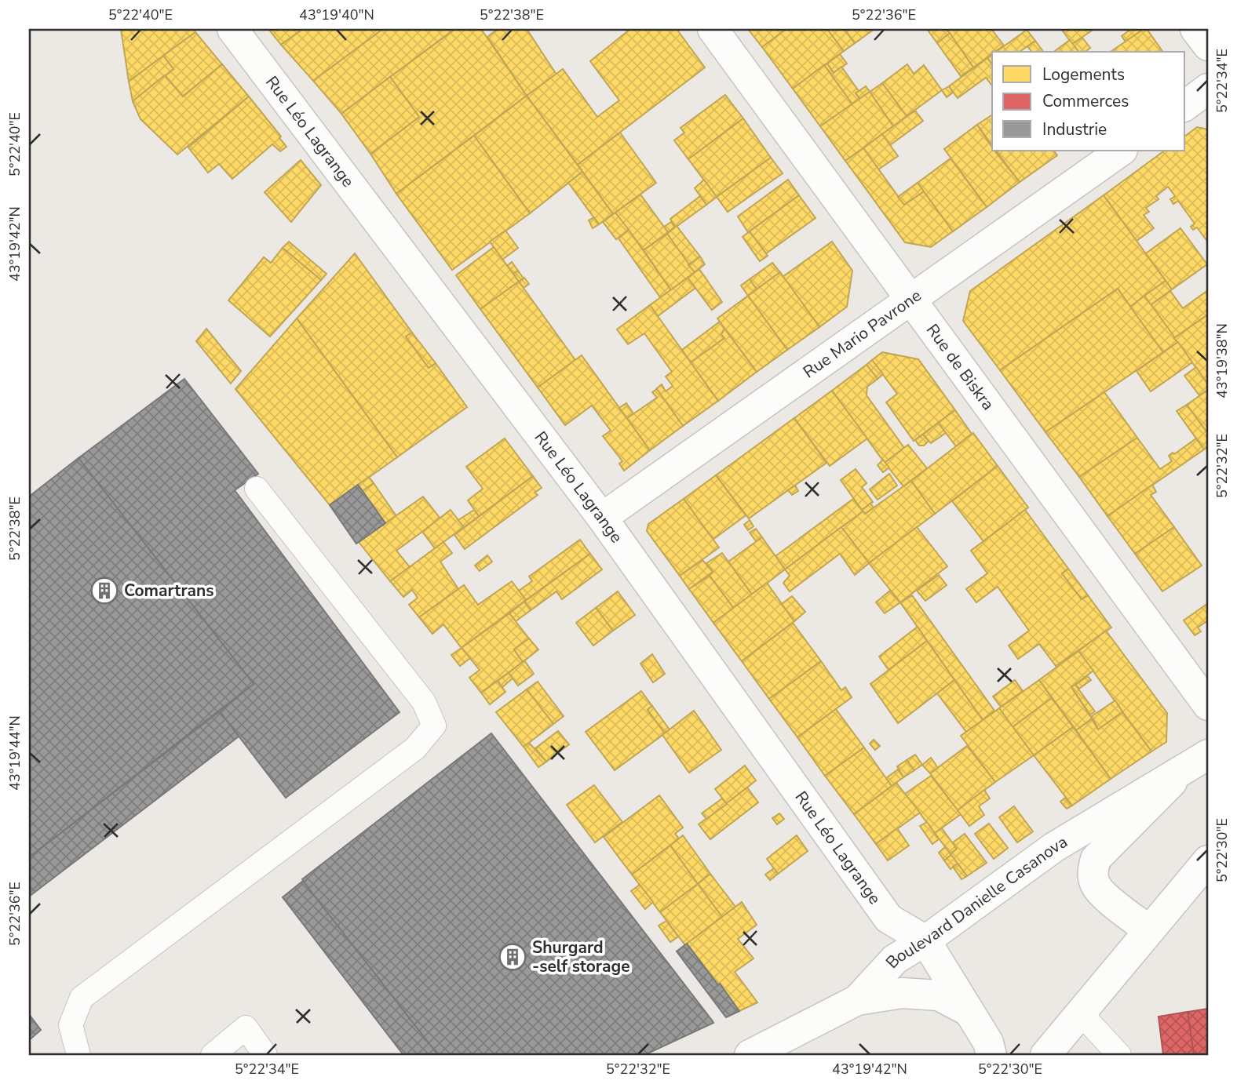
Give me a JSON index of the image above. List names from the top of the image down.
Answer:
{
  "streets": {
    "street": [
      "Rue Léo Lagrange",
      "Rue Mario Pavrone",
      "Rue de Biskra",
      "Boulevard Danielle Casanova"
    ]
  },
  "crossings": [
    ["Rue Léo Lagrange", "Rue Mario Pavrone"],
    ["Rue Léo Lagrange", "Boulevard Danielle Casanova"],
    ["Rue Mario Pavrone", "Rue de Biskra"]
  ],
  "places": {
    "building": ["Comartrans", "Shurgard -self storage"]
  },
  "legend": ["Logements", "Commerces", "Industrie"],
  "coordinates": [
    "5°22'40\"E",
    "43°19'40\"N",
    "5°22'38\"E",
    "5°22'36\"E",
    "5°22'34\"E",
    "43°19'42\"N",
    "43°19'38\"N",
    "5°22'32\"E",
    "43°19'44\"N",
    "5°22'30\"E"
  ]
}
